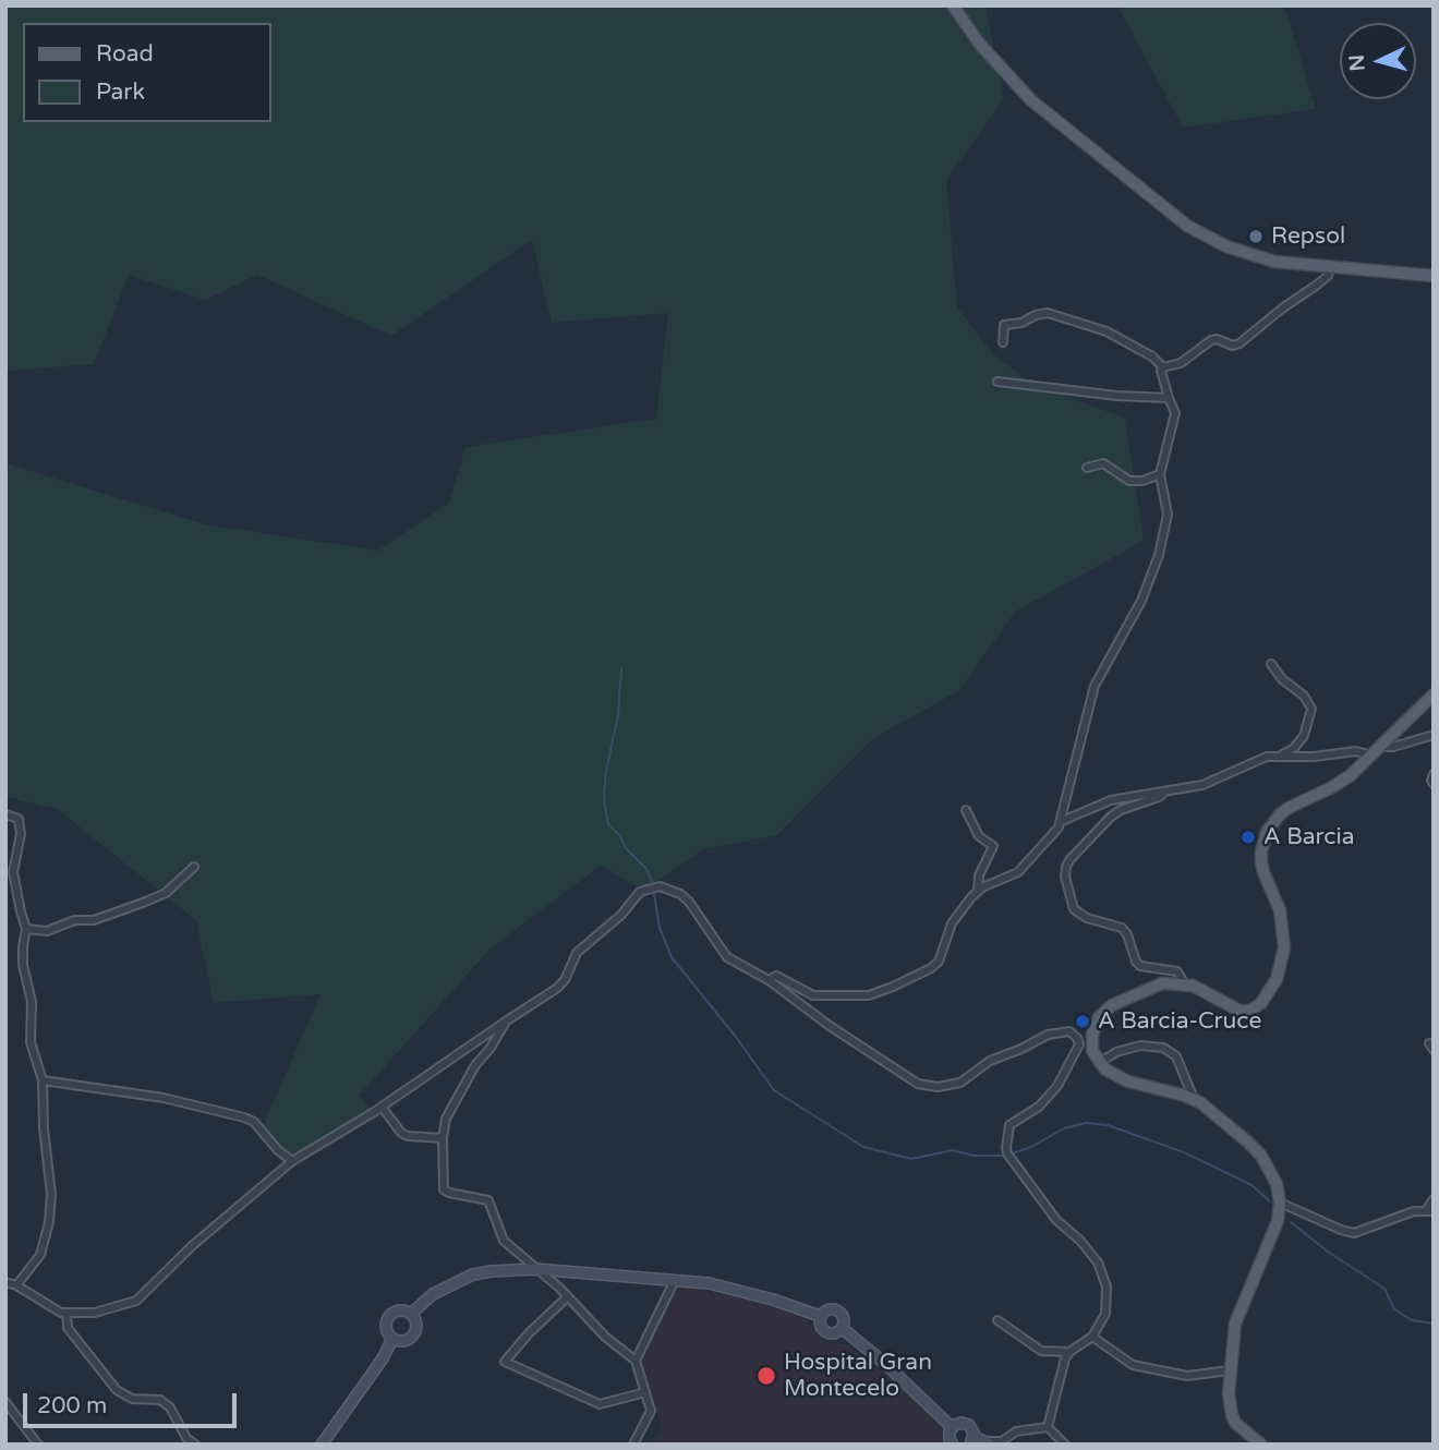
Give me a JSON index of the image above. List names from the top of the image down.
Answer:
{
  "places": [
    "Repsol",
    "A Barcia",
    "A Barcia-Cruce",
    "Hospital Gran Montecelo"
  ],
  "legend": ["Road", "Park"],
  "scale_bar": "200 m",
  "north": "left"
}
